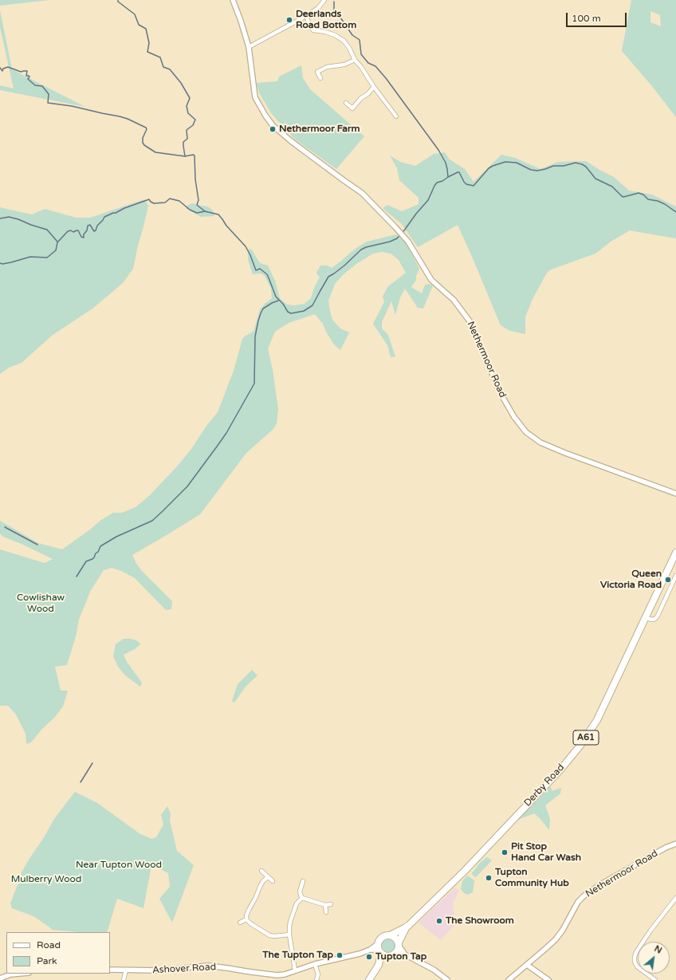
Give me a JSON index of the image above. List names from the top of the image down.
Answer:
{
  "streets": {
    "highway": ["A61", "Derby Road"],
    "street": ["Nethermoor Road", "Ashover Road"]
  },
  "crossings": [
    ["Derby Road", "Ashover Road"]
  ],
  "parks": ["Cowlishaw Wood", "Near Tupton Wood", "Mulberry Wood"],
  "places": [
    "Deerlands Road Bottom",
    "Nethermoor Farm",
    "Queen Victoria Road",
    "Pit Stop Hand Car Wash",
    "Tupton Community Hub",
    "The Showroom",
    "The Tupton Tap",
    "Tupton Tap"
  ],
  "legend": ["Road", "Park"],
  "scale_bar": "100 m",
  "north": "top right"
}
